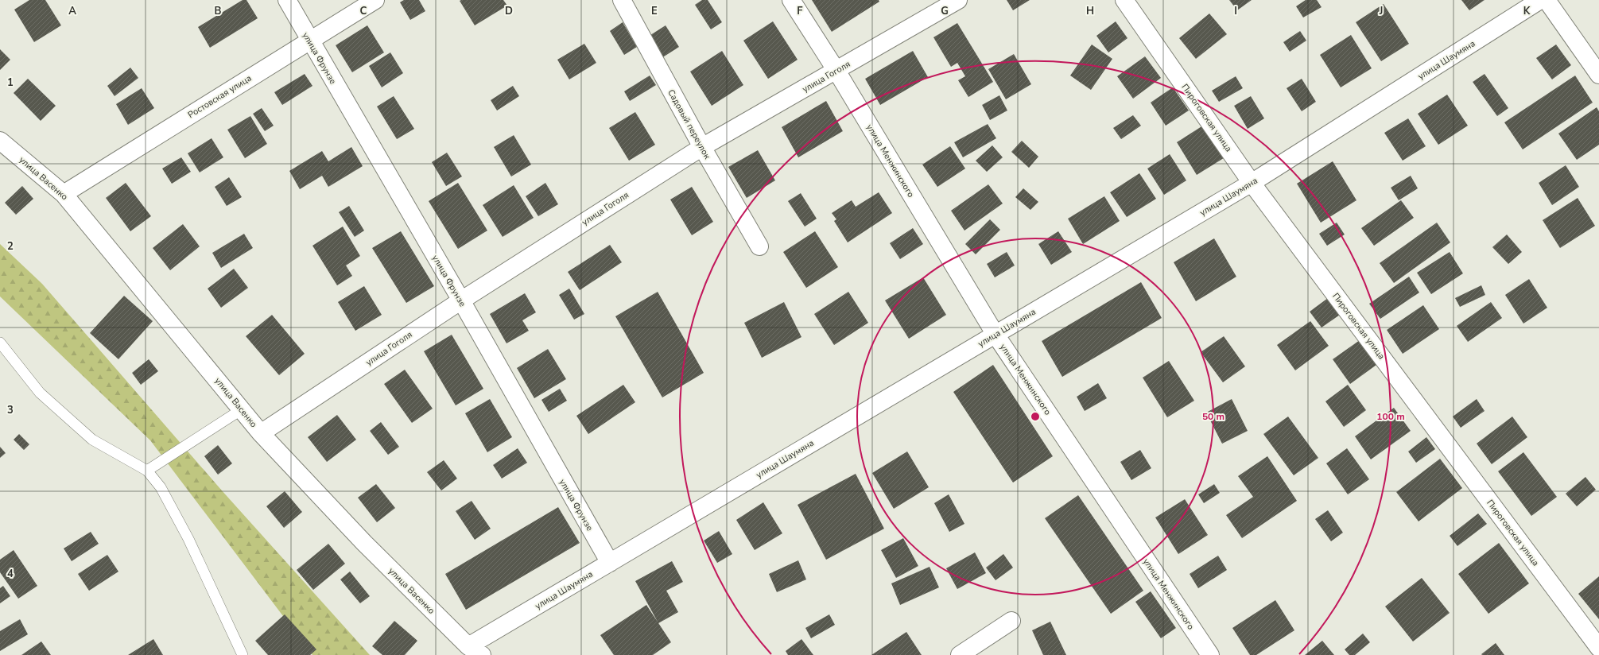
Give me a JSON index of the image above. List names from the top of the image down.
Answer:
{
  "streets": {
    "street": [
      "улица Фрунзе",
      "улица Шаумяна",
      "улица Гоголя",
      "Ростовская улица",
      "Пироговская улица",
      "Садовый переулок",
      "улица Менжинского",
      "улица Васенко"
    ]
  },
  "crossings": [
    ["улица Фрунзе", "улица Шаумяна"],
    ["улица Фрунзе", "улица Гоголя"],
    ["улица Фрунзе", "Ростовская улица"],
    ["улица Шаумяна", "Пироговская улица"],
    ["улица Шаумяна", "улица Менжинского"],
    ["улица Шаумяна", "улица Васенко"],
    ["улица Гоголя", "Садовый переулок"],
    ["улица Гоголя", "улица Менжинского"],
    ["улица Гоголя", "улица Васенко"],
    ["Ростовская улица", "улица Васенко"]
  ],
  "grid": {
    "columns": [
      "A",
      "B",
      "C",
      "D",
      "E",
      "F",
      "G",
      "H",
      "I",
      "J",
      "K"
    ],
    "rows": [
      "1",
      "2",
      "3",
      "4"
    ]
  },
  "rings": ["50 m", "100 m"]
}
